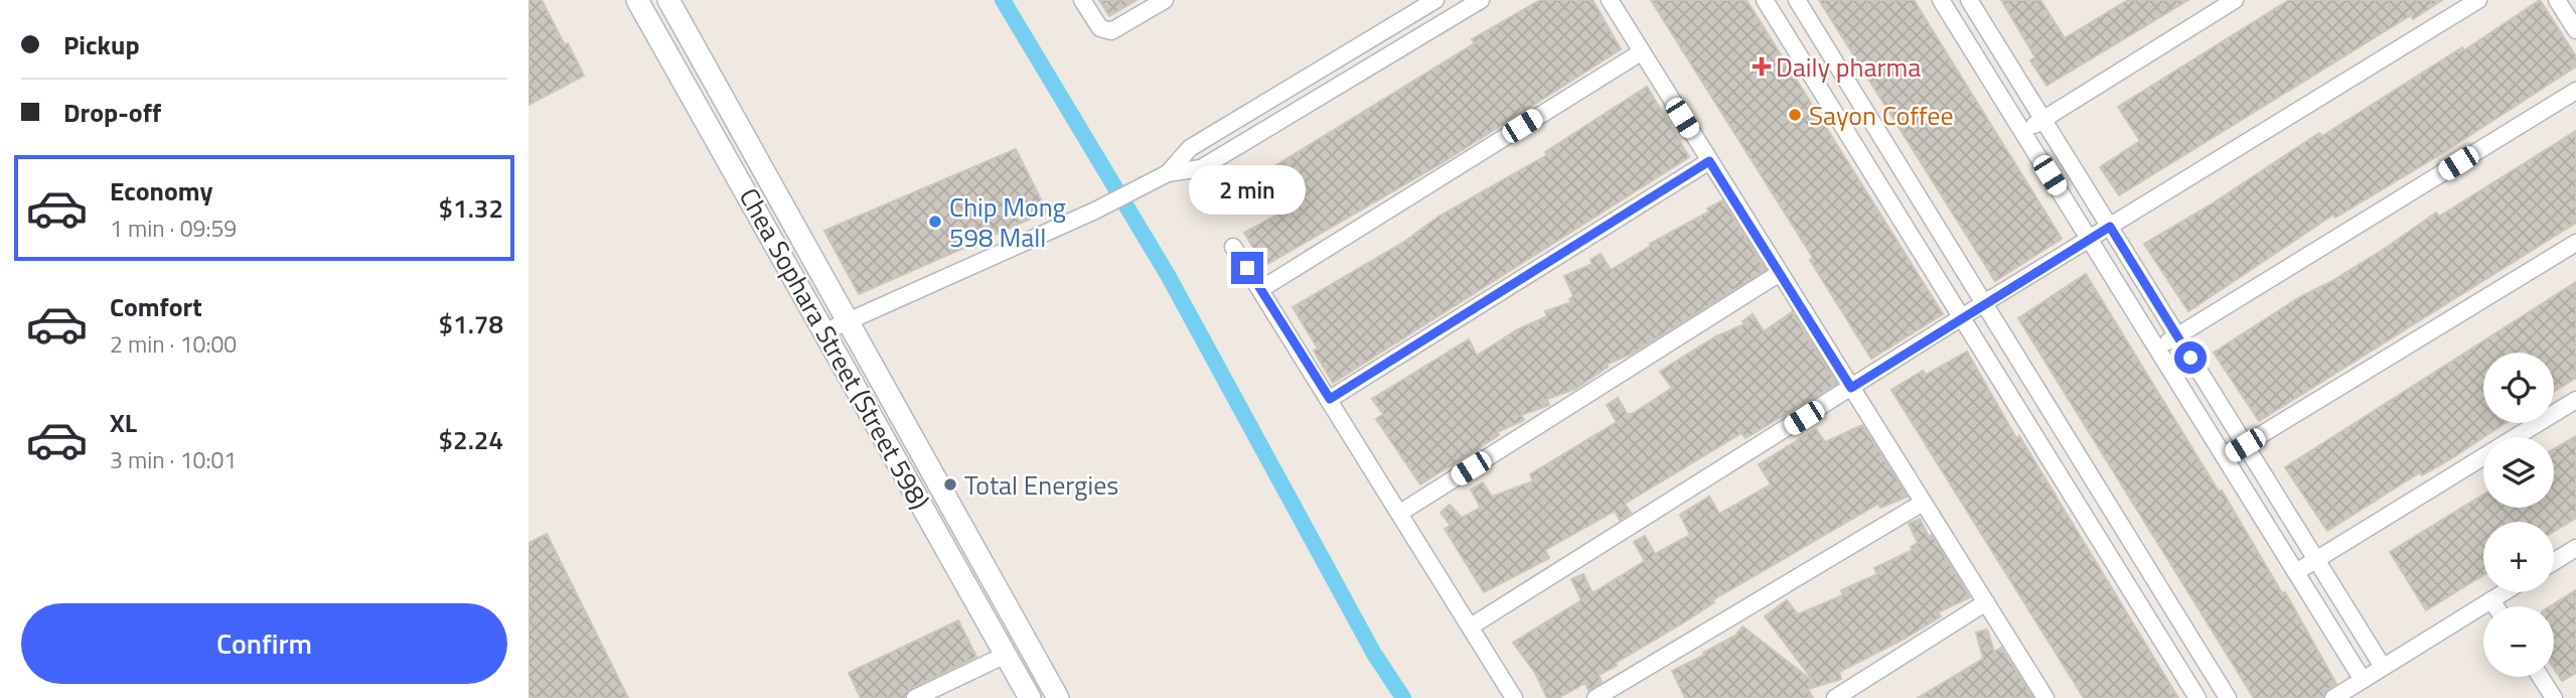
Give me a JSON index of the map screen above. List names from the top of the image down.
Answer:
{
  "streets": {
    "main road": ["Chea Sophara Street (Street 598)"]
  },
  "places": {
    "health": ["Daily pharma"],
    "other": ["Sayon Coffee", "Chip Mong 598 Mall", "Total Energies"]
  },
  "page": {
    "banner": ["Pickup", "Drop-off"],
    "list": [
      {
        "name": "Economy",
        "note": "1 min · 09:59",
        "value": "$1.32"
      },
      {
        "name": "Comfort",
        "note": "2 min · 10:00",
        "value": "$1.78"
      },
      {
        "name": "XL",
        "note": "3 min · 10:01",
        "value": "$2.24"
      }
    ],
    "bubble": "2 min",
    "map_buttons": ["+", "−"],
    "buttons": "Confirm"
  }
}
